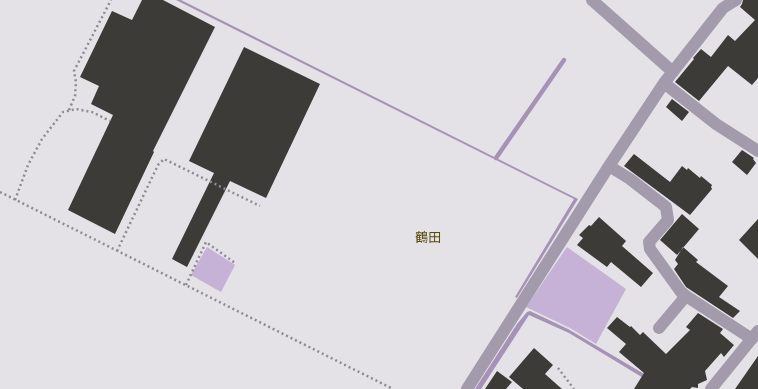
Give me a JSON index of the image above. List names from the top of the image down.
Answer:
{
  "districts": ["鶴田"]
}
